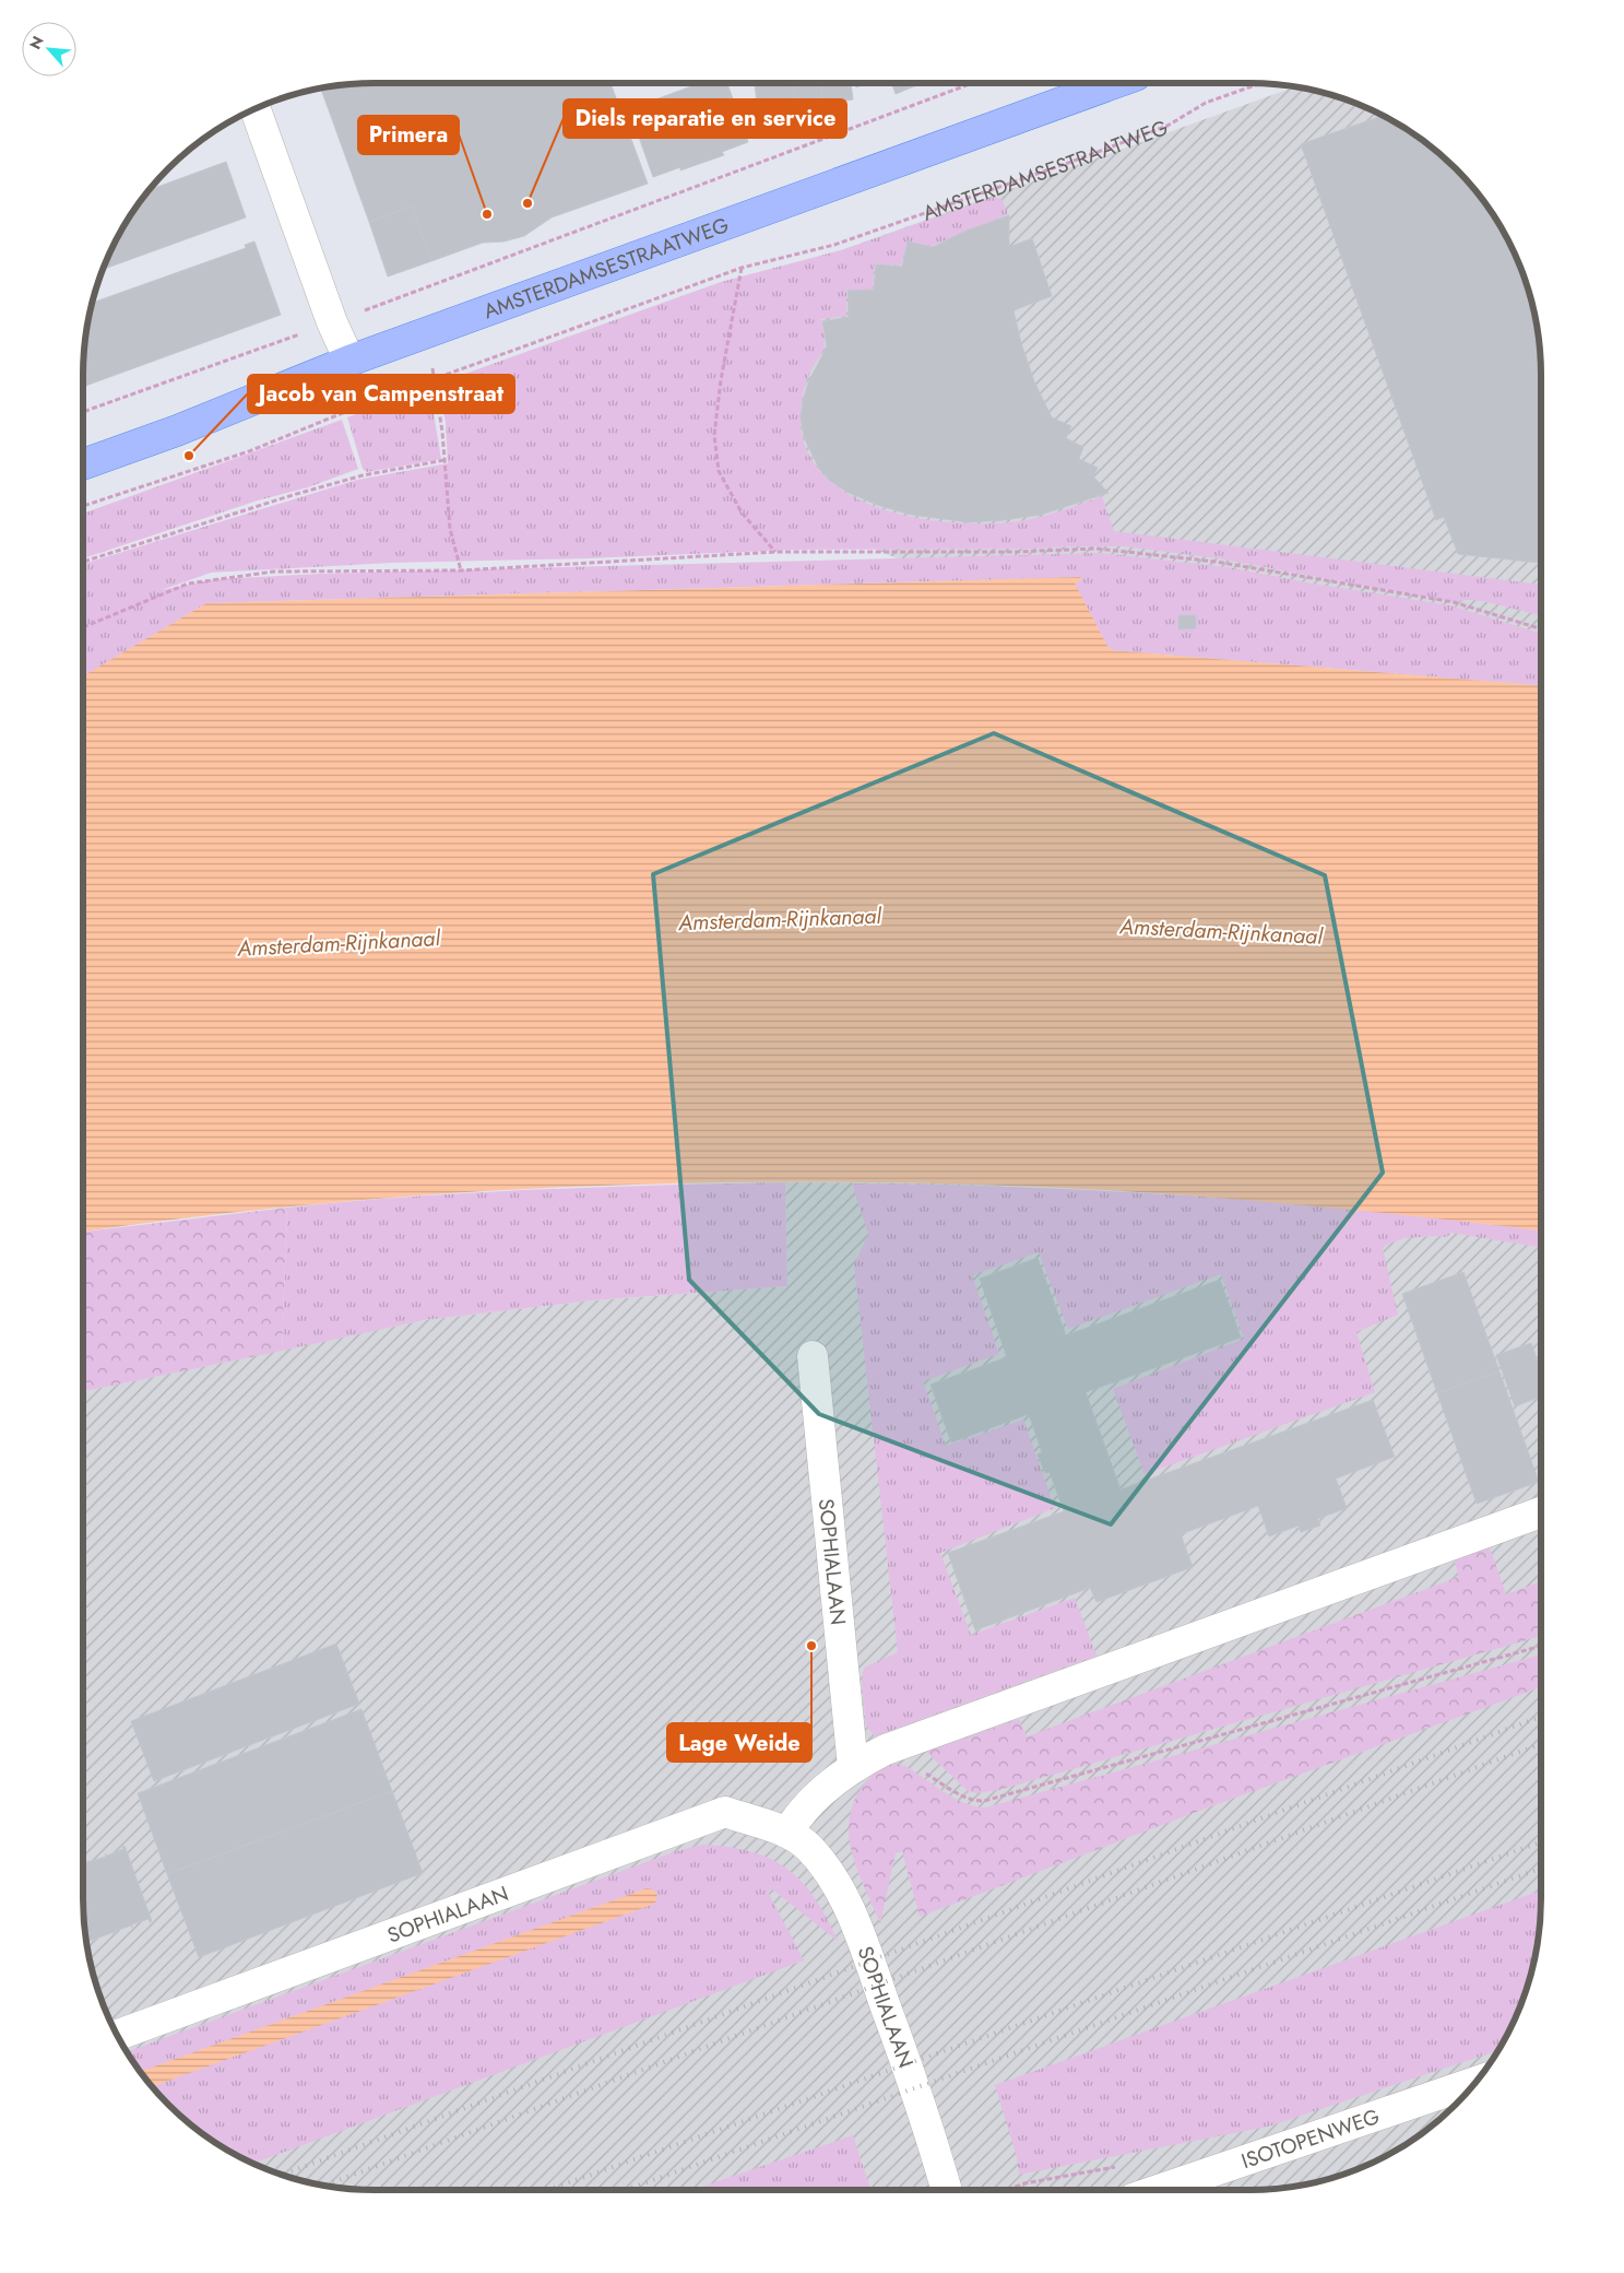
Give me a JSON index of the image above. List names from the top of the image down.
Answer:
{
  "streets": {
    "main road": ["AMSTERDAMSESTRAATWEG"],
    "street": ["SOPHIALAAN", "ISOTOPENWEG"]
  },
  "water": ["Amsterdam-Rijnkanaal"],
  "places": [
    "Diels reparatie en service",
    "Primera",
    "Jacob van Campenstraat",
    "Lage Weide"
  ],
  "north": "top left"
}
